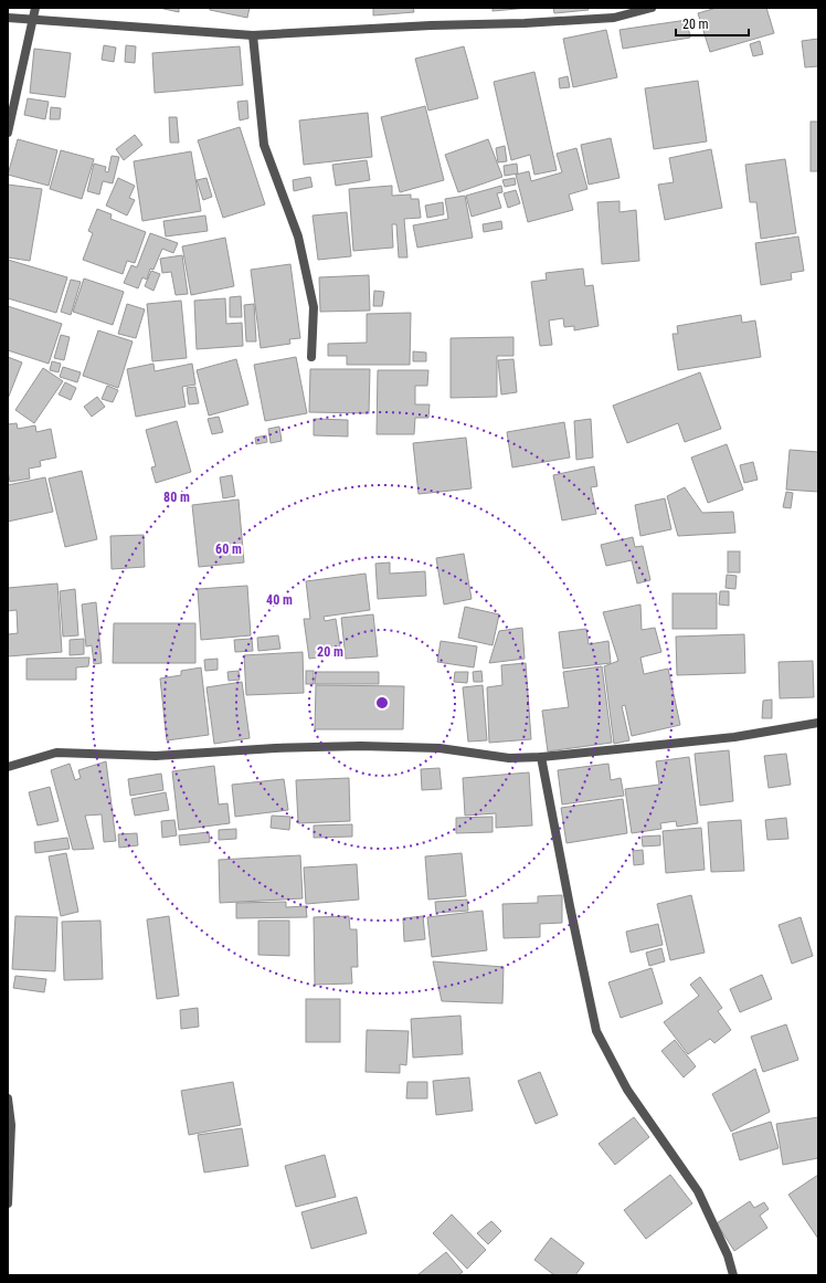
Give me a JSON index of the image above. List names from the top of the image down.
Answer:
{
  "scale_bar": "20 m",
  "rings": [
    "80 m",
    "60 m",
    "40 m",
    "20 m"
  ]
}
